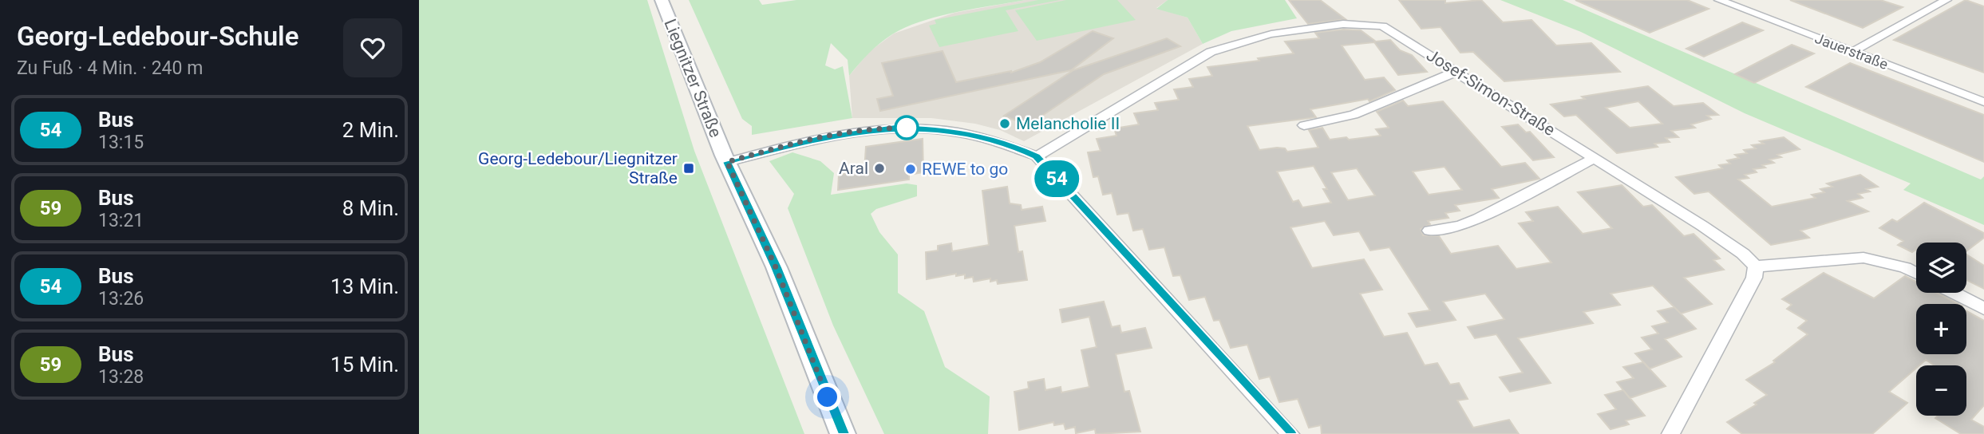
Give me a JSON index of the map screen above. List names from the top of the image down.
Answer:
{
  "streets": {
    "main road": ["Liegnitzer Straße"],
    "street": ["Jauerstraße", "Josef-Simon-Straße"]
  },
  "places": {
    "other": ["Melancholie II", "Aral", "REWE to go"],
    "transit": ["Georg-Ledebour/Liegnitzer Straße"]
  },
  "lines": ["bus line 54"],
  "page": {
    "heading": ["Georg-Ledebour-Schule", "Zu Fuß · 4 Min. · 240 m"],
    "on_map": "54",
    "list": [
      {
        "mark": "54",
        "name": "Bus",
        "note": "13:15",
        "value": "2 Min."
      },
      {
        "mark": "59",
        "name": "Bus",
        "note": "13:21",
        "value": "8 Min."
      },
      {
        "mark": "54",
        "name": "Bus",
        "note": "13:26",
        "value": "13 Min."
      },
      {
        "mark": "59",
        "name": "Bus",
        "note": "13:28",
        "value": "15 Min."
      }
    ],
    "map_buttons": ["+", "−"]
  }
}
